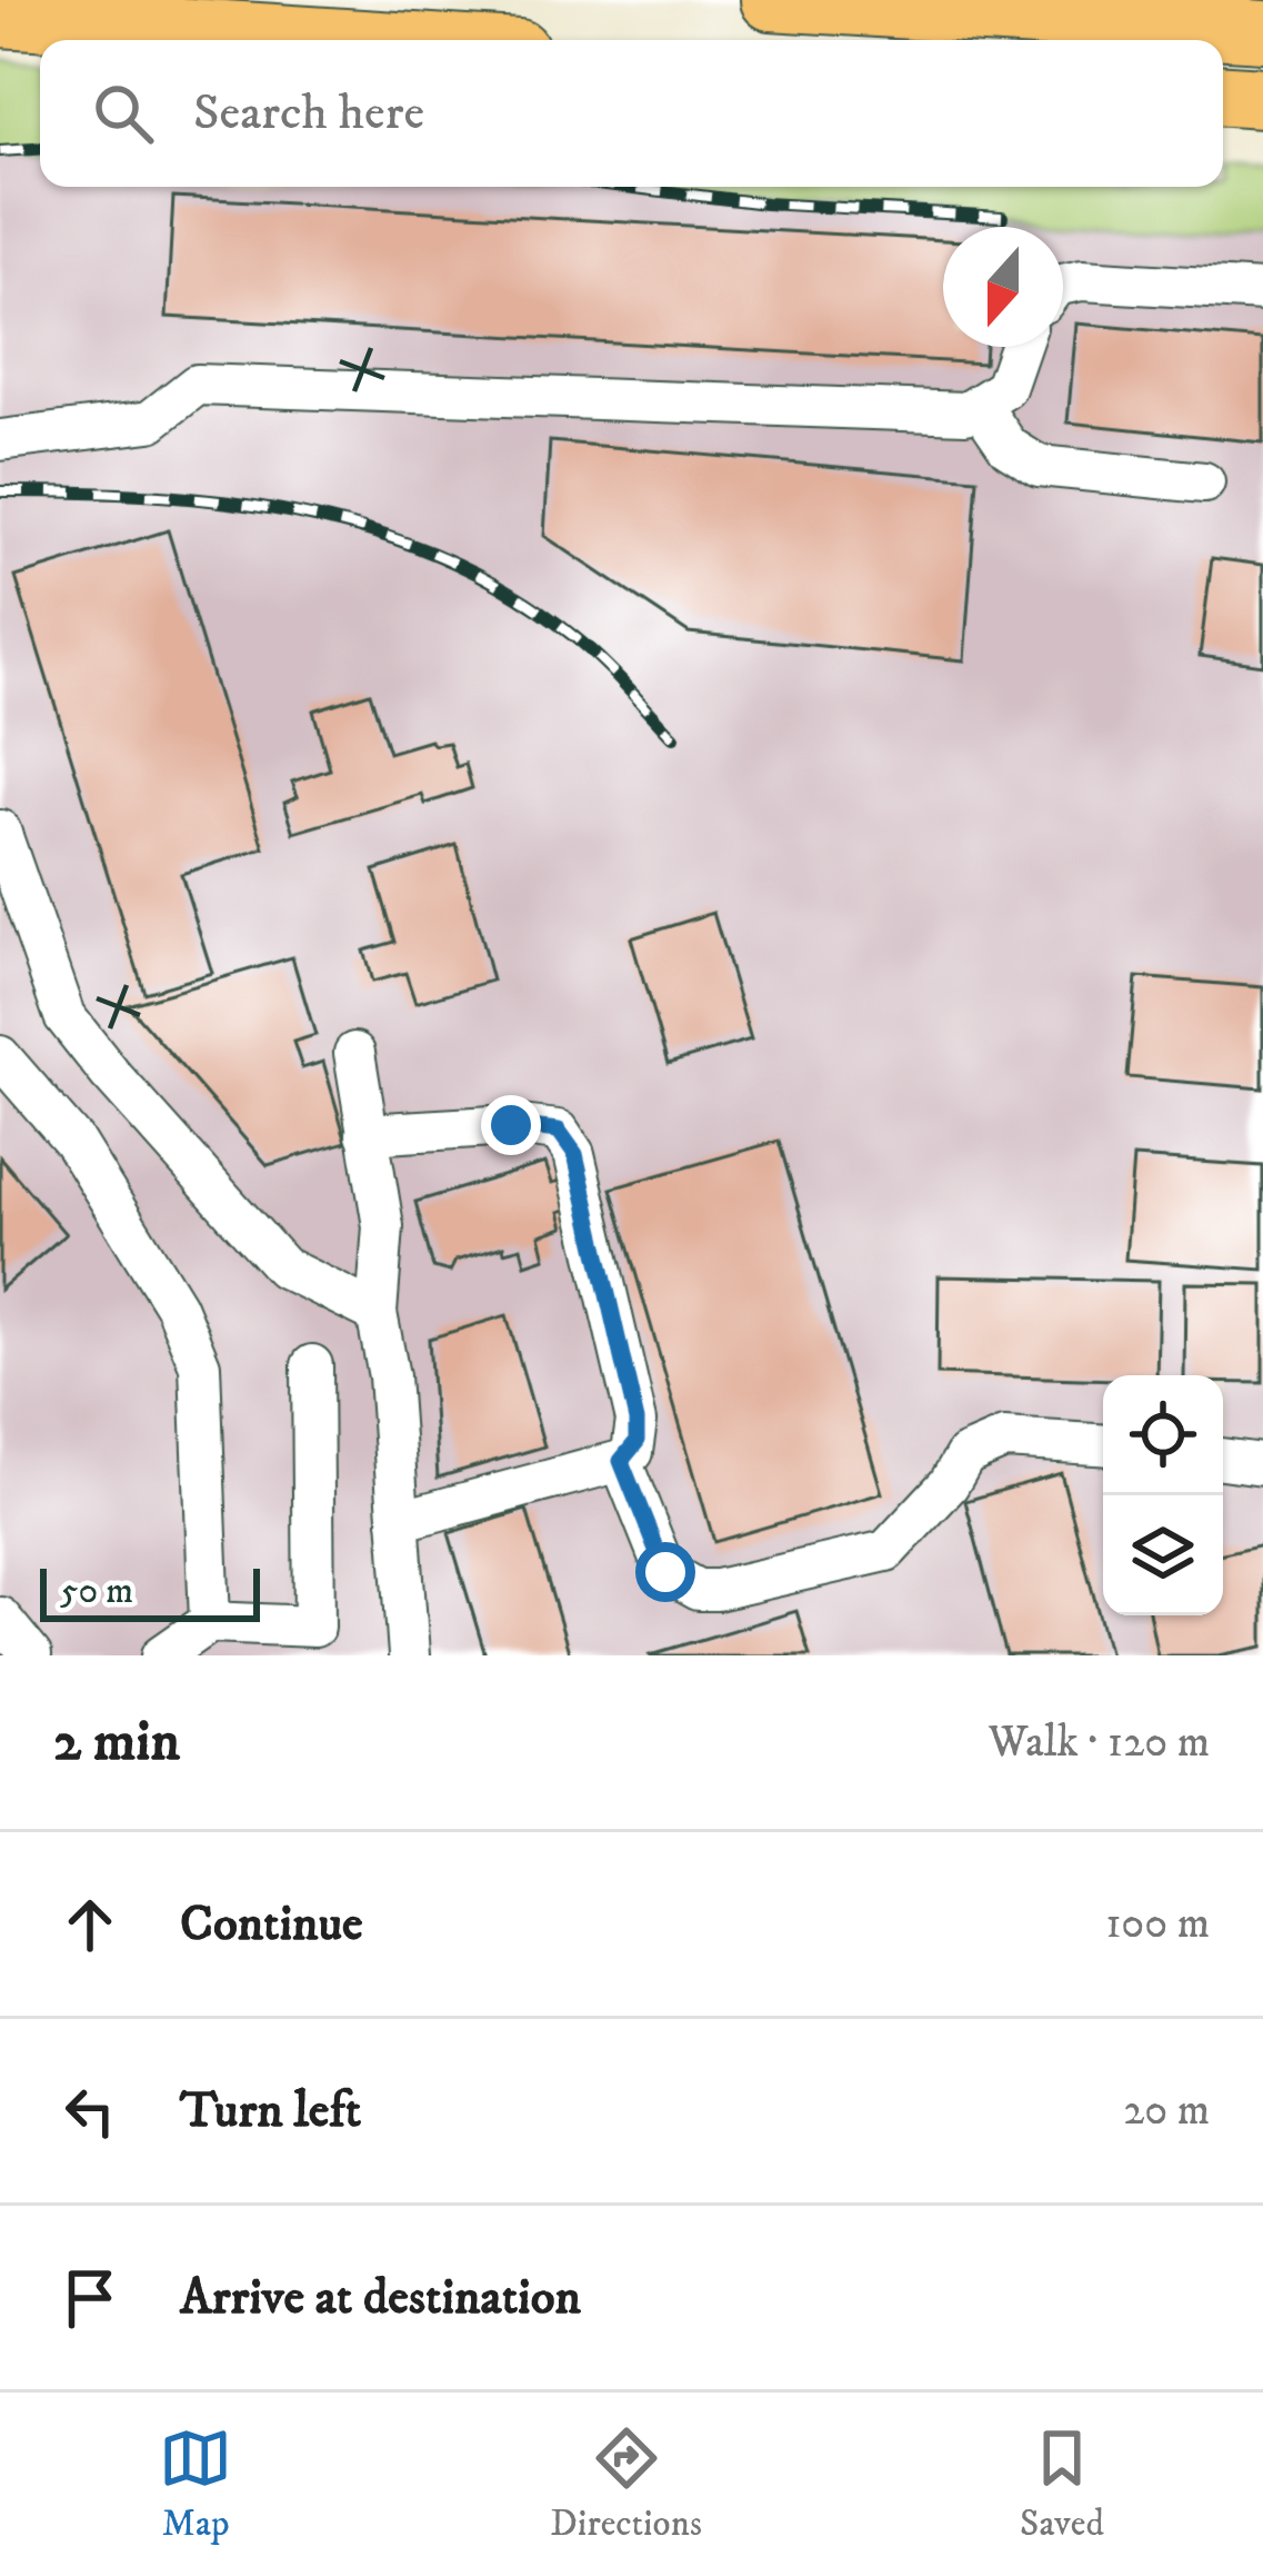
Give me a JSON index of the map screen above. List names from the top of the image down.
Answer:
{
  "scale_bar": "50 m",
  "north": "bottom",
  "page": {
    "search": "Search here",
    "scale": "50 m",
    "heading": ["2 min", "Walk · 120 m"],
    "list": [
      ["Continue", "100 m"],
      ["Turn left", "20 m"],
      "Arrive at destination"
    ],
    "nav": ["Map", "Directions", "Saved"]
  }
}
